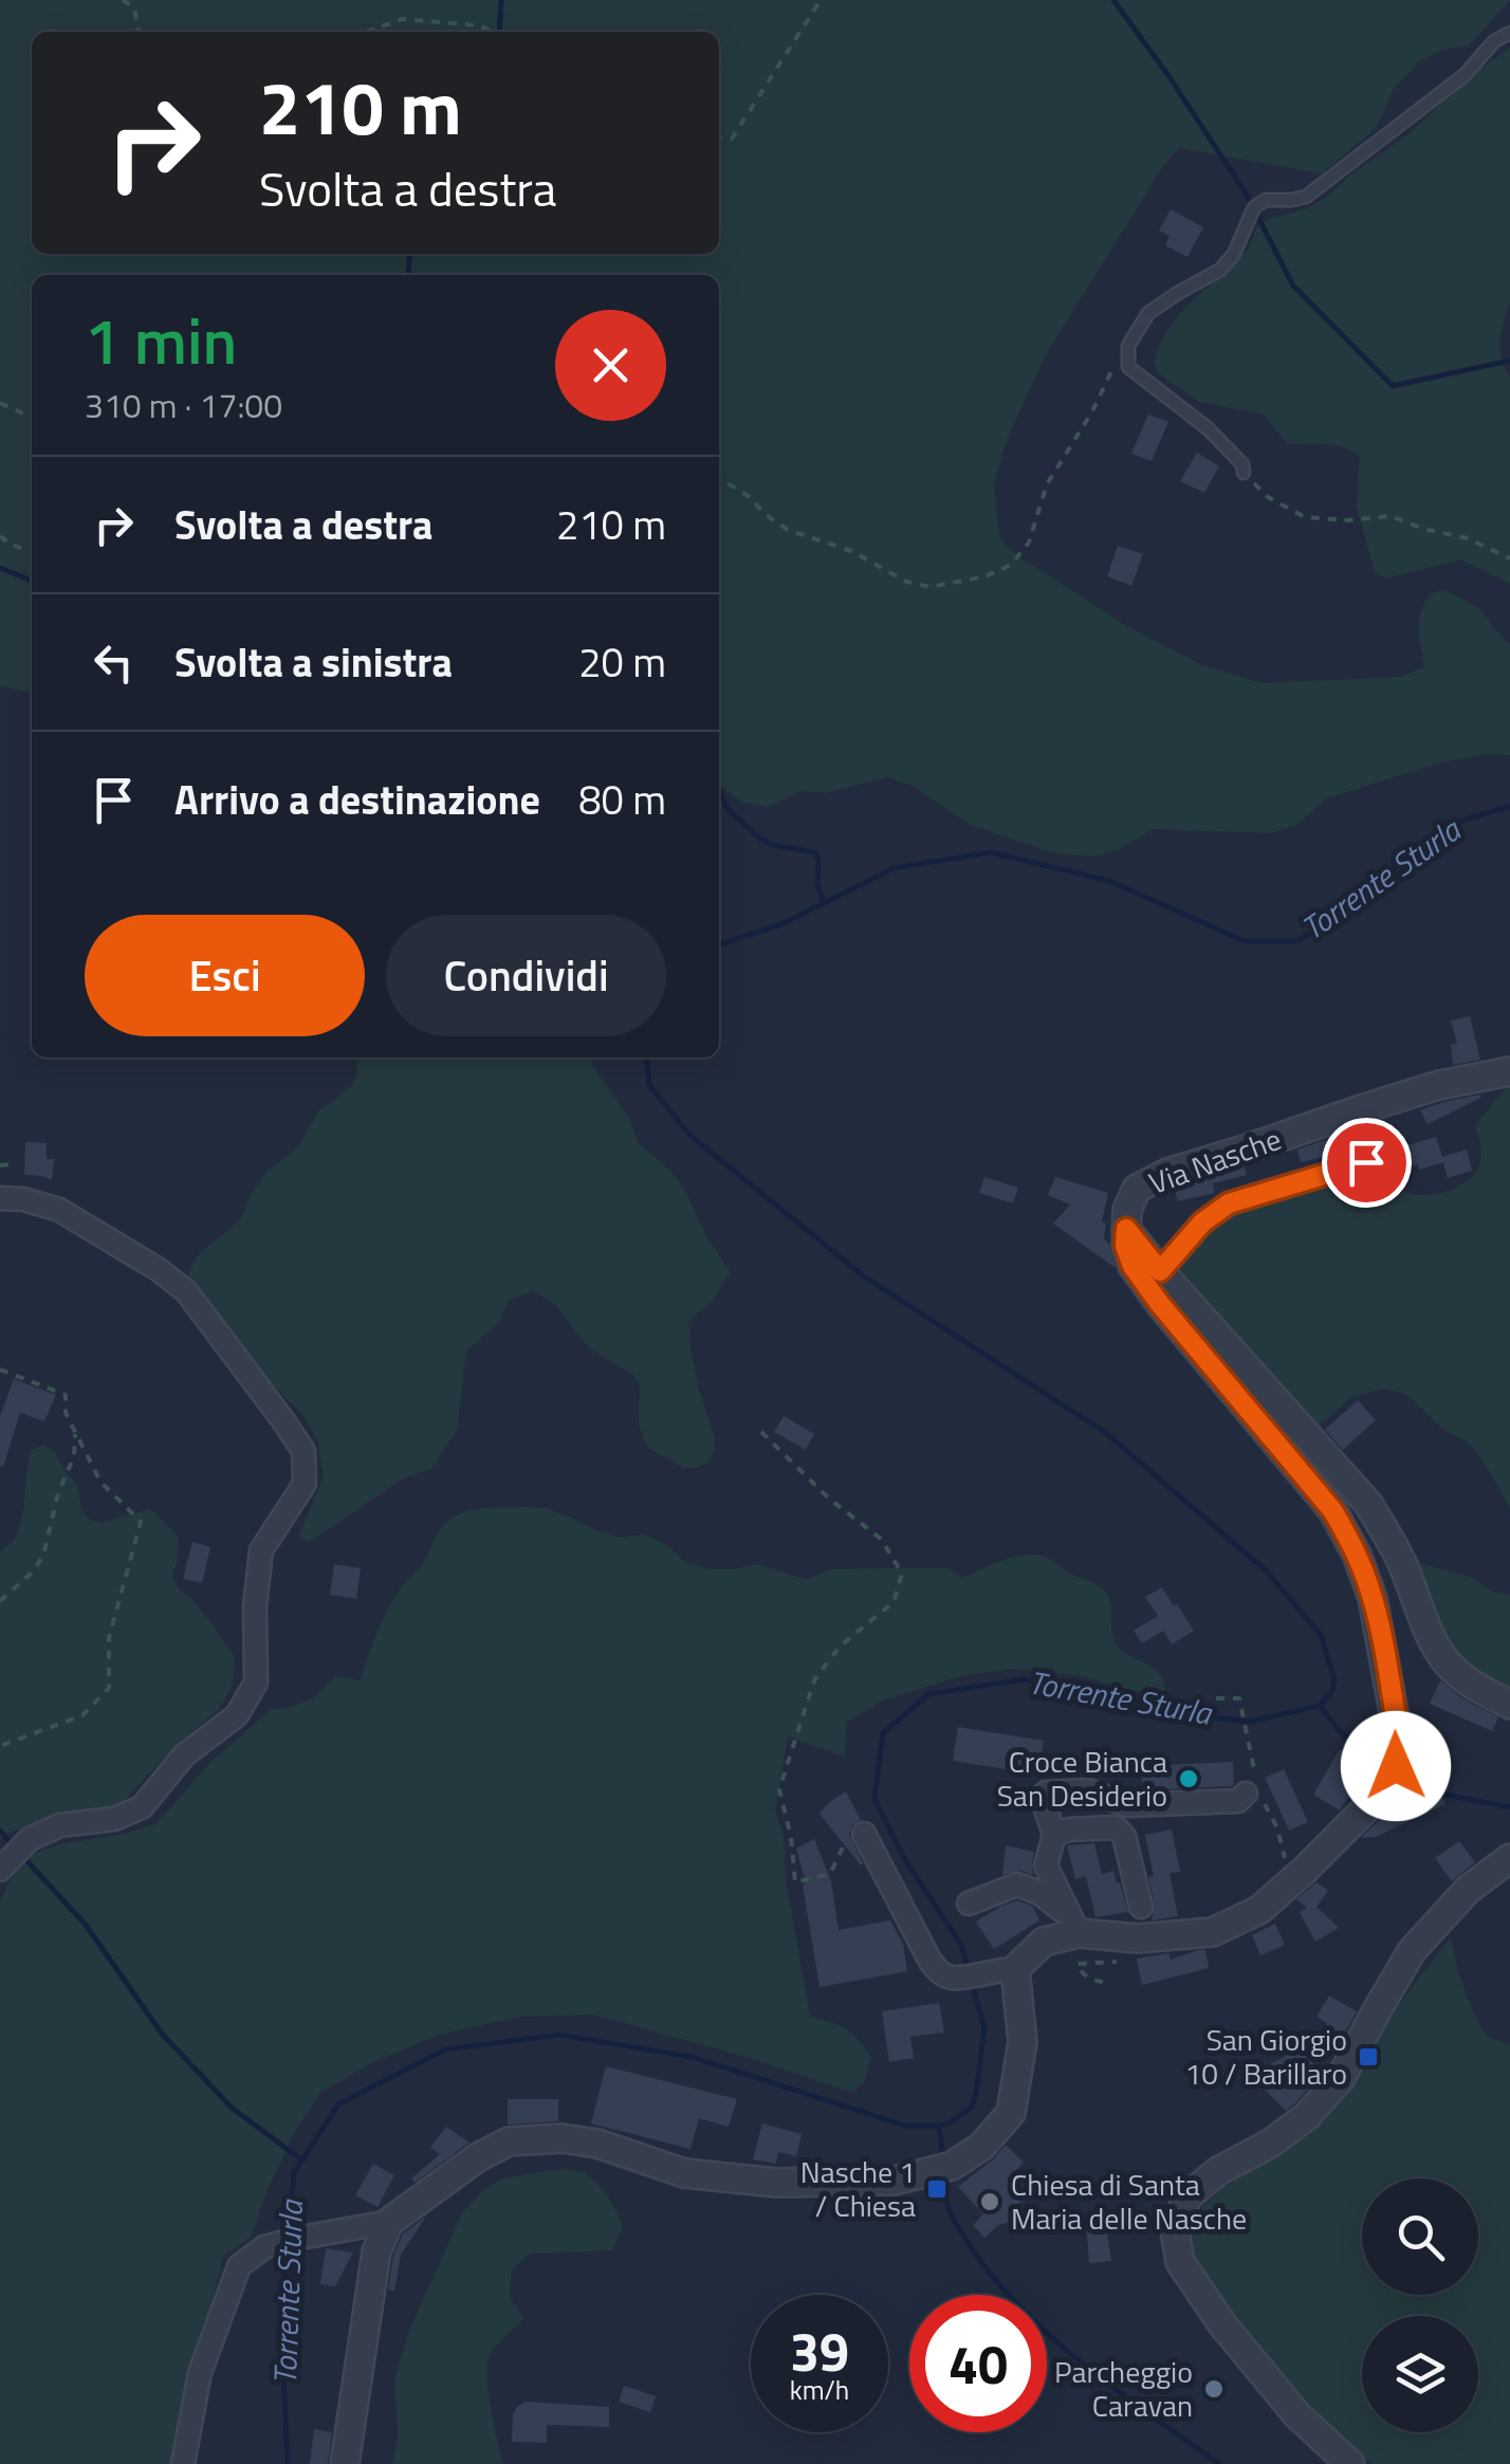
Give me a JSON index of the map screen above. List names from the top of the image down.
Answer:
{
  "streets": {
    "street": ["Via Nasche"]
  },
  "water": ["Torrente Sturla"],
  "places": {
    "other": ["Croce Bianca San Desiderio", "Chiesa di Santa Maria delle Nasche", "Parcheggio Caravan"],
    "transit": ["San Giorgio 10 / Barillaro", "Nasche 1 / Chiesa"]
  },
  "page": {
    "turn": ["210 m", "Svolta a destra"],
    "heading": ["1 min", "310 m · 17:00"],
    "list": [
      {
        "name": "Svolta a destra",
        "value": "210 m"
      },
      {
        "name": "Svolta a sinistra",
        "value": "20 m"
      },
      {
        "name": "Arrivo a destinazione",
        "value": "80 m"
      }
    ],
    "buttons": ["Esci", "Condividi"],
    "speed": "39 km/h",
    "limit": "40"
  }
}
